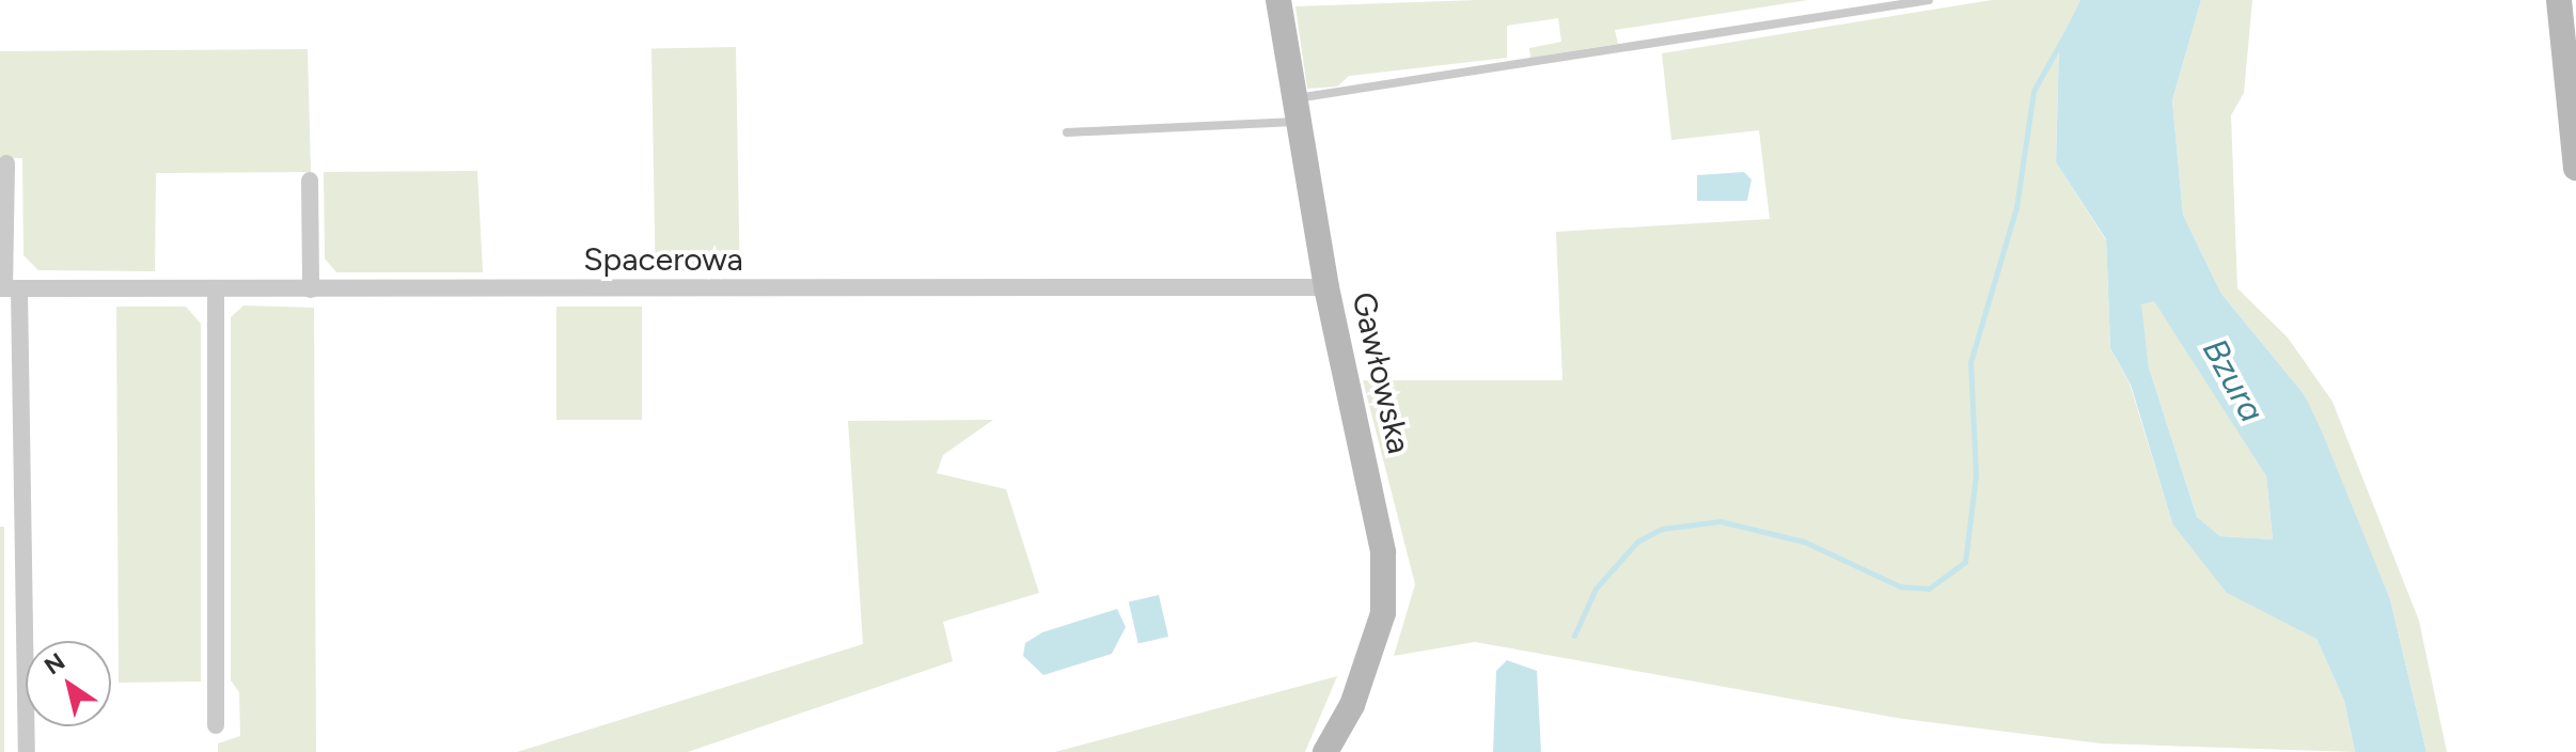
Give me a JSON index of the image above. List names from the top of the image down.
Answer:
{
  "streets": {
    "street": ["Spacerowa", "Gawłowska"]
  },
  "crossings": [
    ["Spacerowa", "Gawłowska"]
  ],
  "water": ["Bzura"],
  "north": "top left"
}
